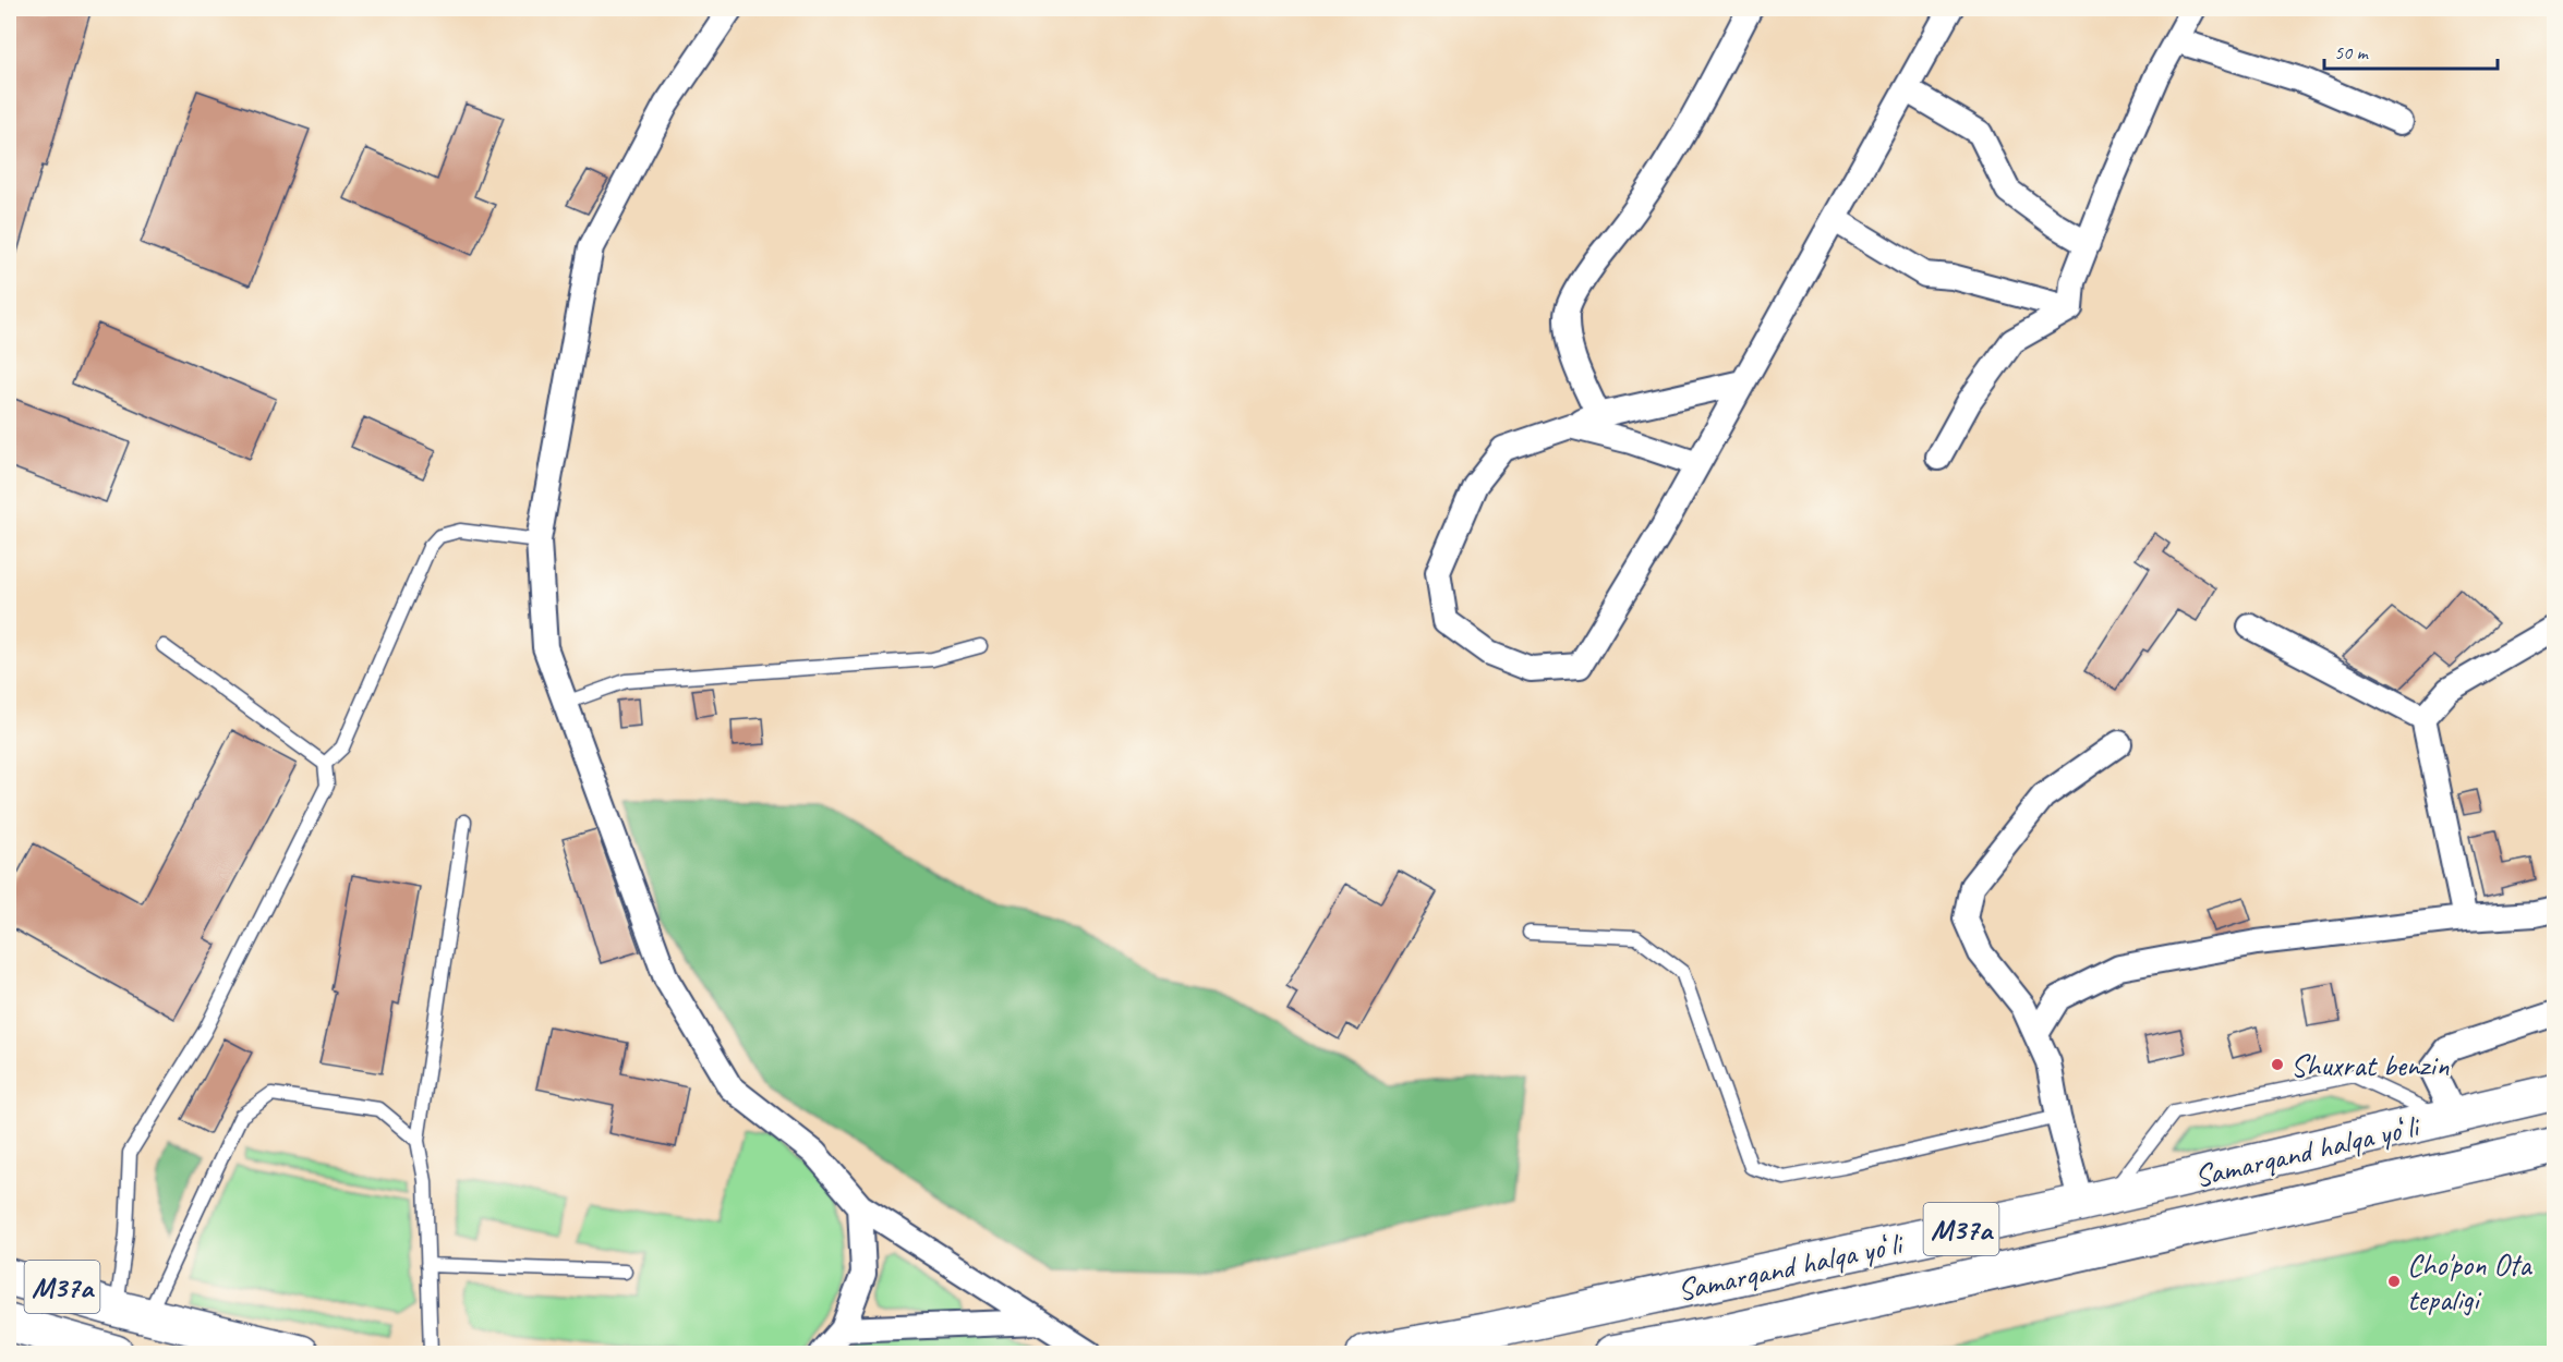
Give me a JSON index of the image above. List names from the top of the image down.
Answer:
{
  "streets": {
    "highway": ["Samarqand halqa yoʻli", "M37a"]
  },
  "places": ["Shuxrat benzin", "Cho'pon Ota tepaligi"],
  "scale_bar": "50 m"
}
